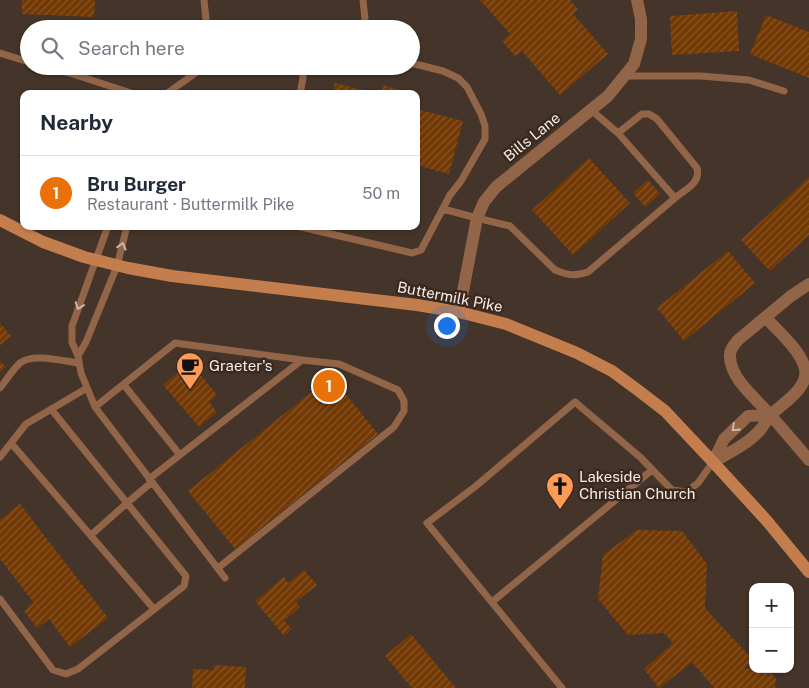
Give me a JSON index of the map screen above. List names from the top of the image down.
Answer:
{
  "streets": {
    "main road": ["Buttermilk Pike"],
    "street": ["Bills Lane"]
  },
  "crossings": [
    ["Bills Lane", "Buttermilk Pike"]
  ],
  "places": {
    "cafe": ["Graeter's"],
    "church": ["Lakeside Christian Church"]
  },
  "page": {
    "search": "Search here",
    "heading": "Nearby",
    "list": [
      {
        "mark": "1",
        "name": "Bru Burger",
        "note": "Restaurant · Buttermilk Pike",
        "value": "50 m"
      }
    ],
    "pins": "1",
    "map_buttons": ["+", "−"]
  }
}
